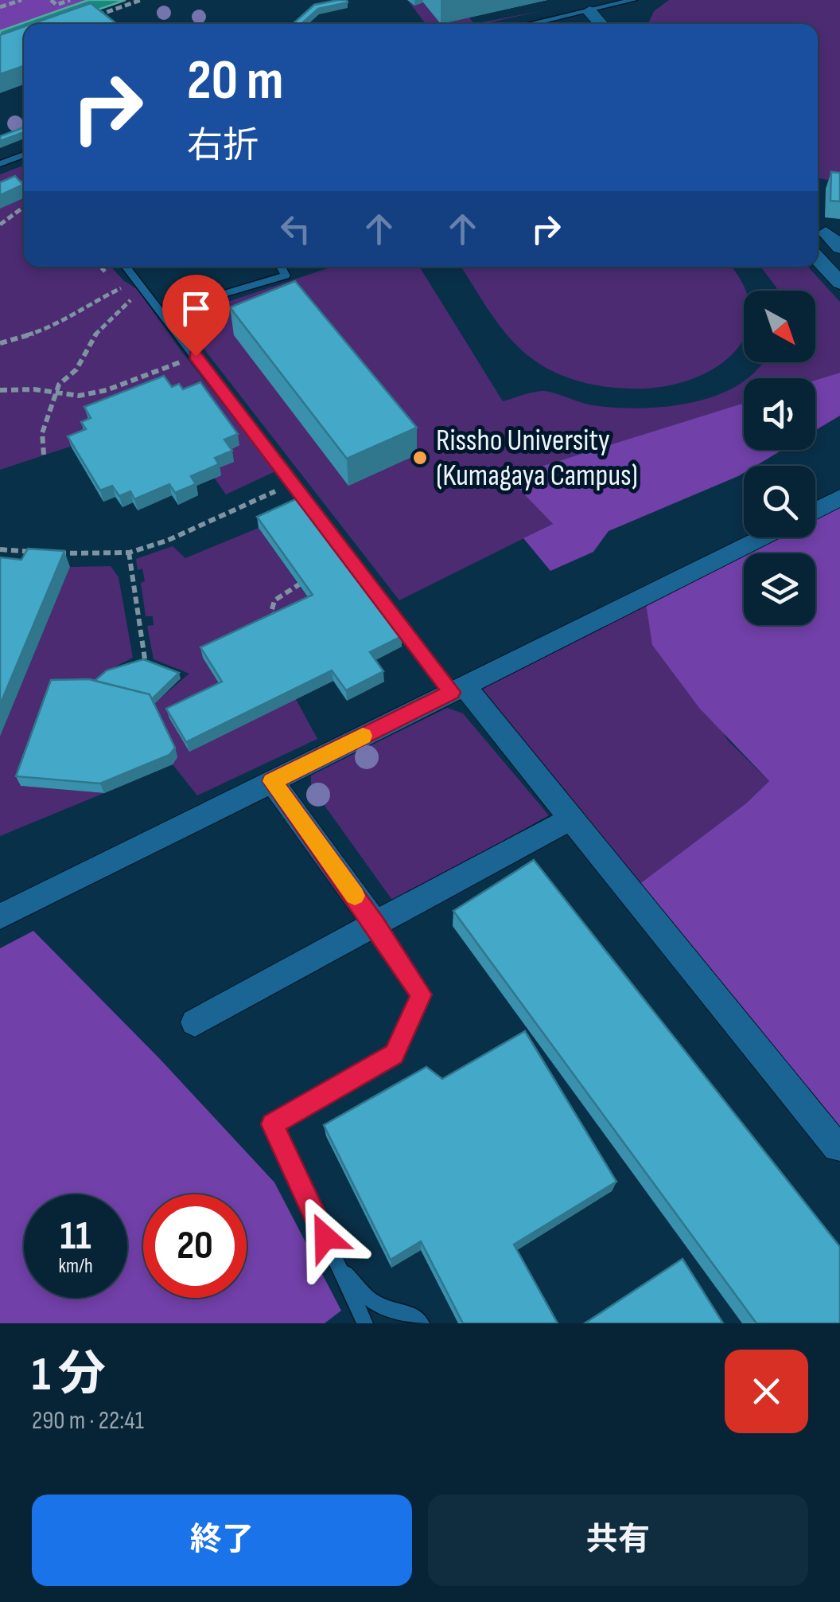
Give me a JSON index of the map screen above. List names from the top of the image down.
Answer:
{
  "places": ["Rissho University (Kumagaya Campus)"],
  "north": "bottom right",
  "page": {
    "turn": ["20 m", "右折"],
    "speed": "11 km/h",
    "limit": "20",
    "heading": ["1 分", "290 m · 22:41"],
    "buttons": ["終了", "共有"]
  }
}
